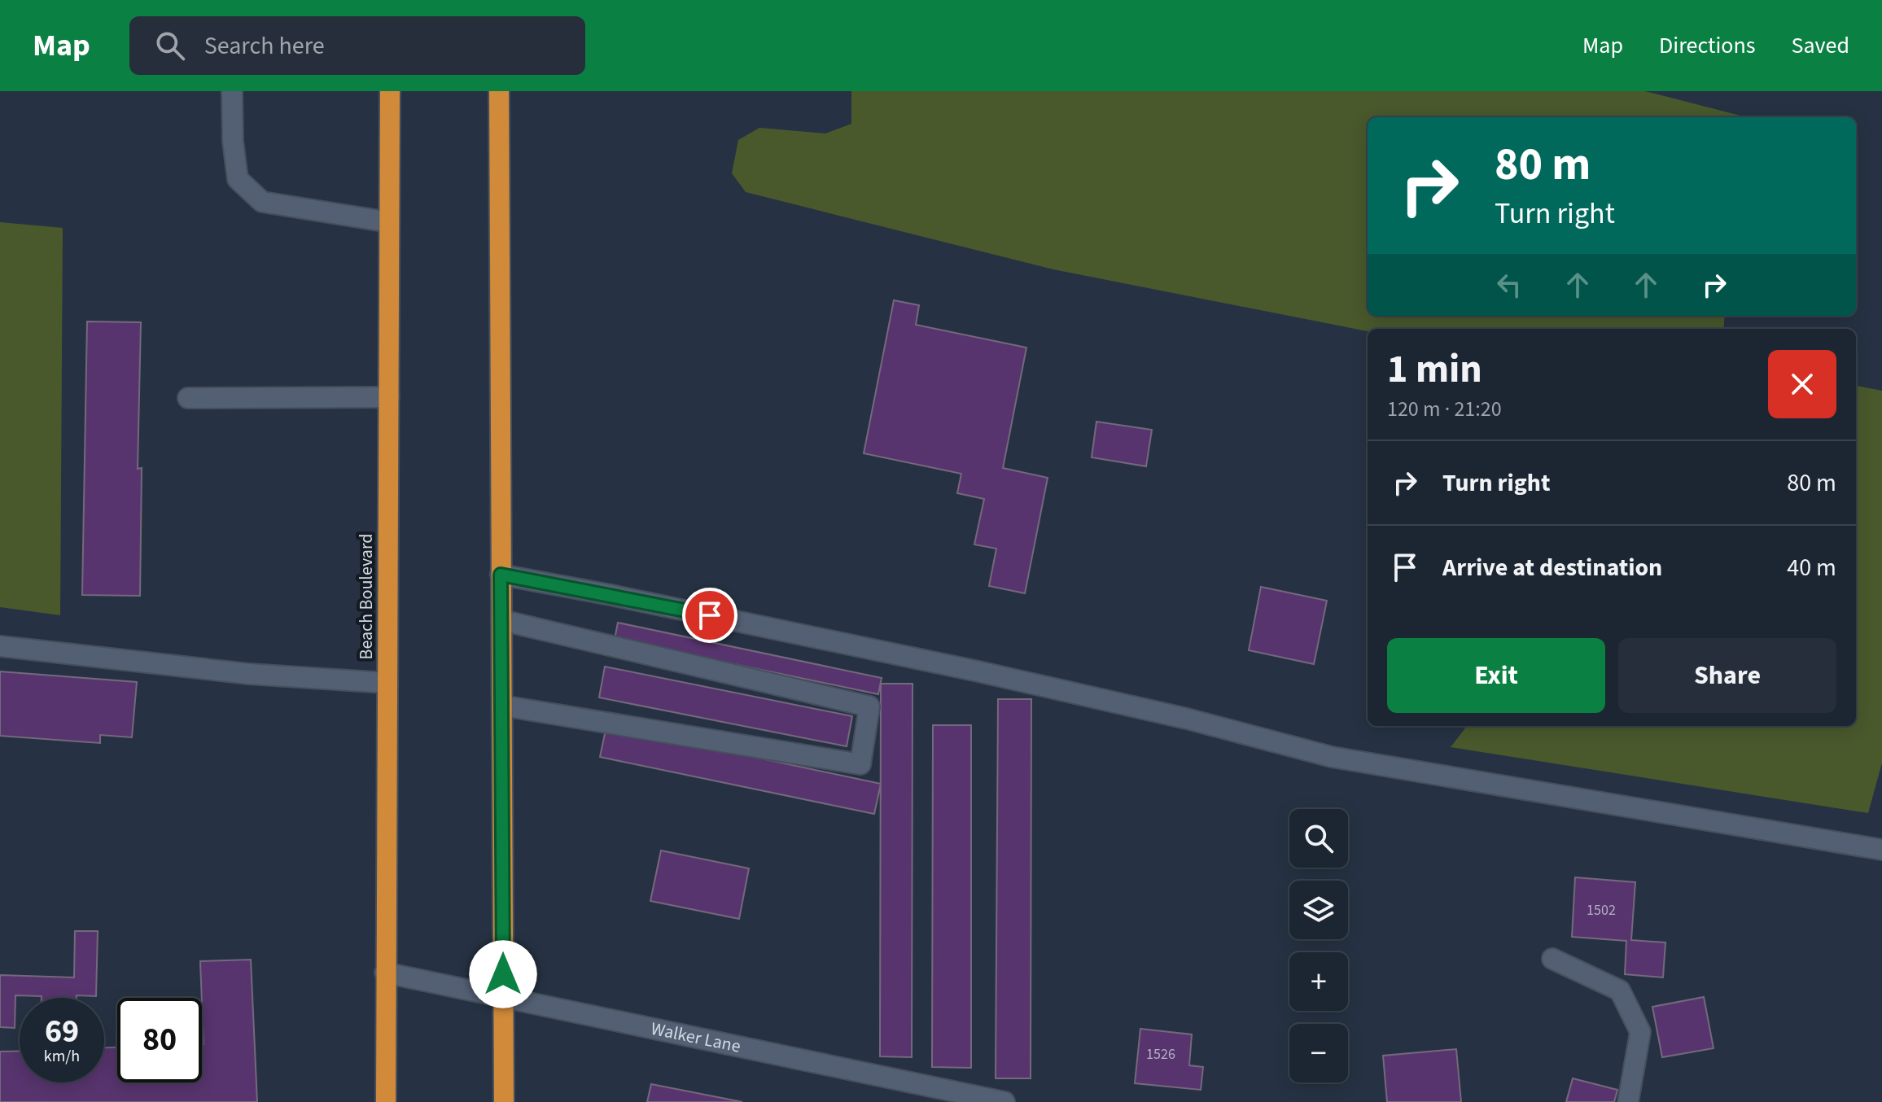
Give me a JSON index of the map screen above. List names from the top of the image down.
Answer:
{
  "streets": {
    "highway": ["Beach Boulevard"],
    "street": ["Walker Lane"]
  },
  "crossings": [
    ["Beach Boulevard", "Walker Lane"]
  ],
  "house_numbers": ["1502", "1526"],
  "page": {
    "header": "Map",
    "search": "Search here",
    "nav": ["Map", "Directions", "Saved"],
    "turn": ["80 m", "Turn right"],
    "heading": ["1 min", "120 m · 21:20"],
    "list": [
      {
        "name": "Turn right",
        "value": "80 m"
      },
      {
        "name": "Arrive at destination",
        "value": "40 m"
      }
    ],
    "buttons": ["Exit", "Share"],
    "map_buttons": ["+", "−"],
    "speed": "69 km/h",
    "limit": "80"
  }
}
